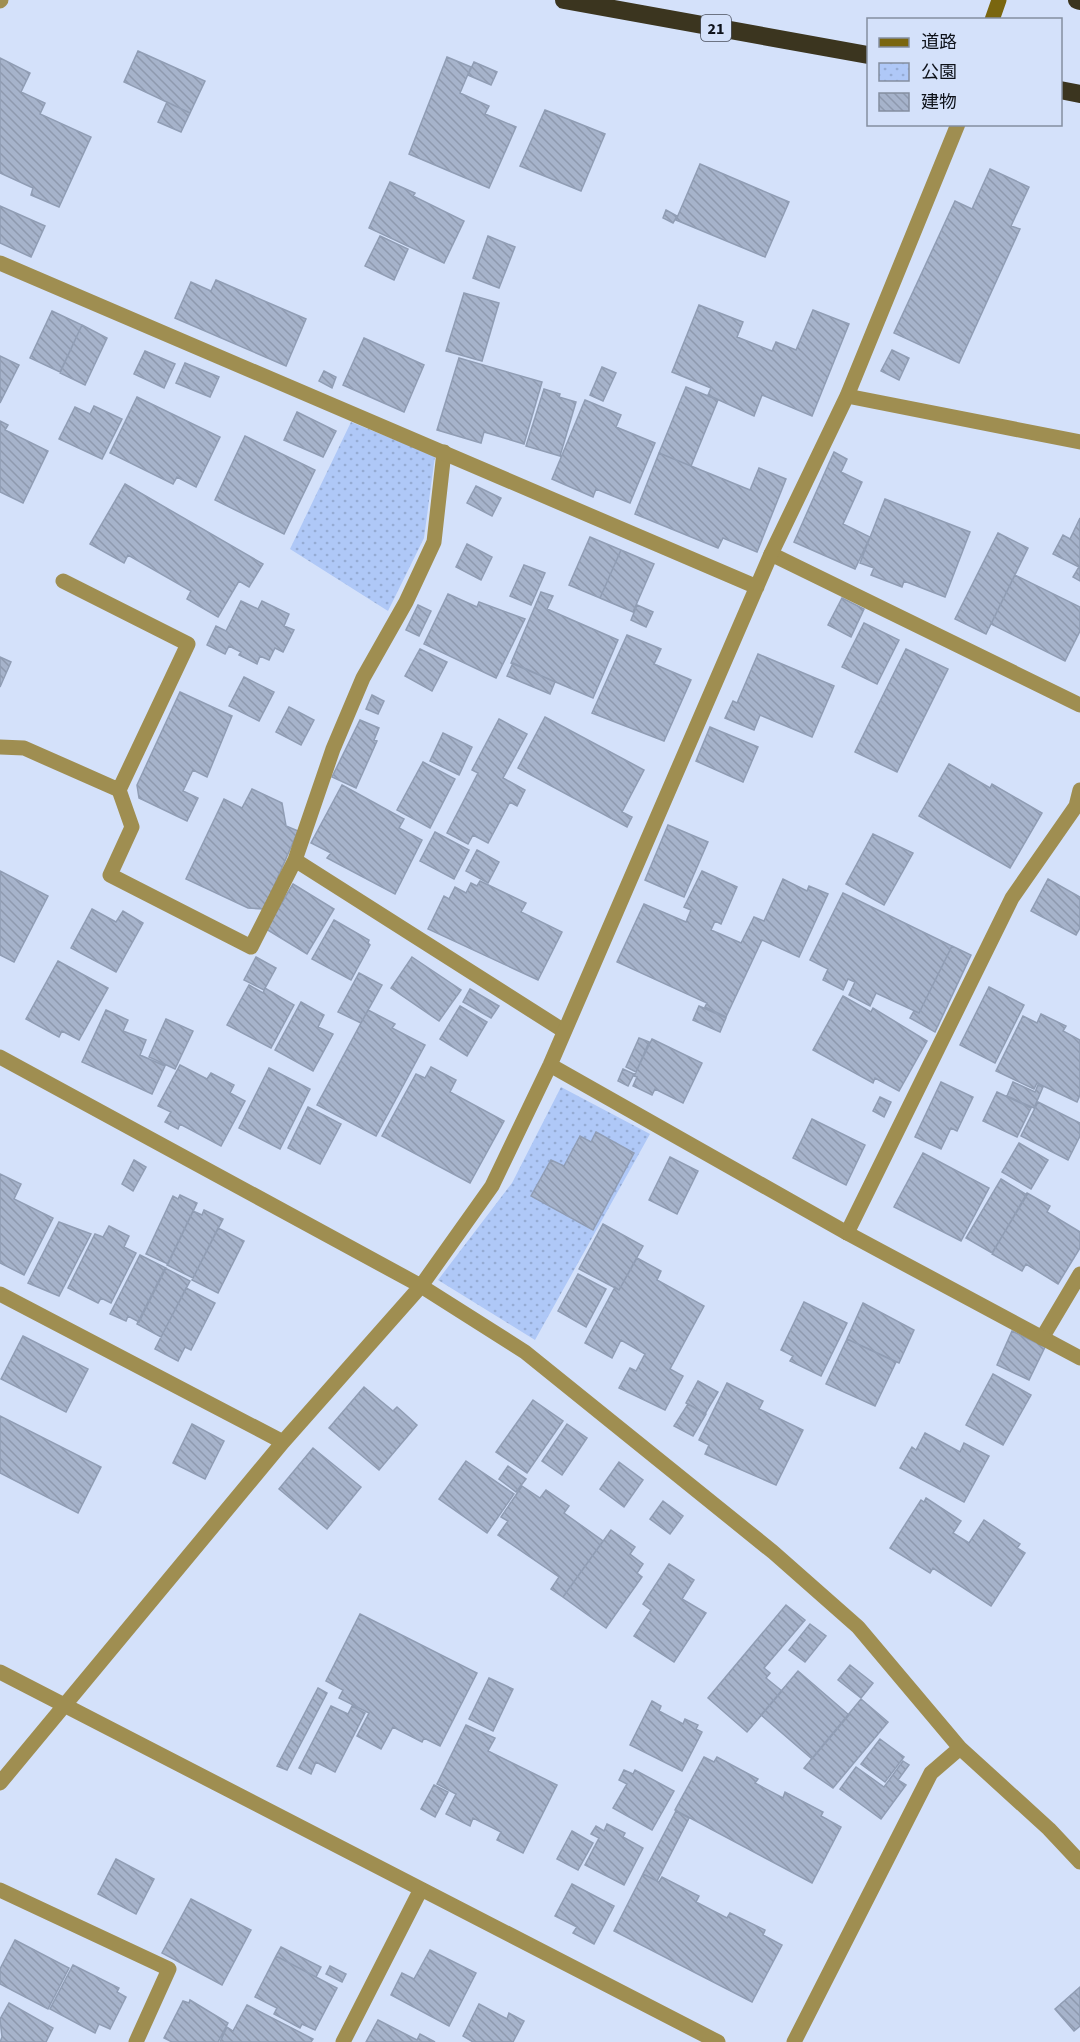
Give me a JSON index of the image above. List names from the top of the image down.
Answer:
{
  "streets": {
    "highway": ["21"]
  },
  "legend": ["道路", "公園", "建物"]
}
